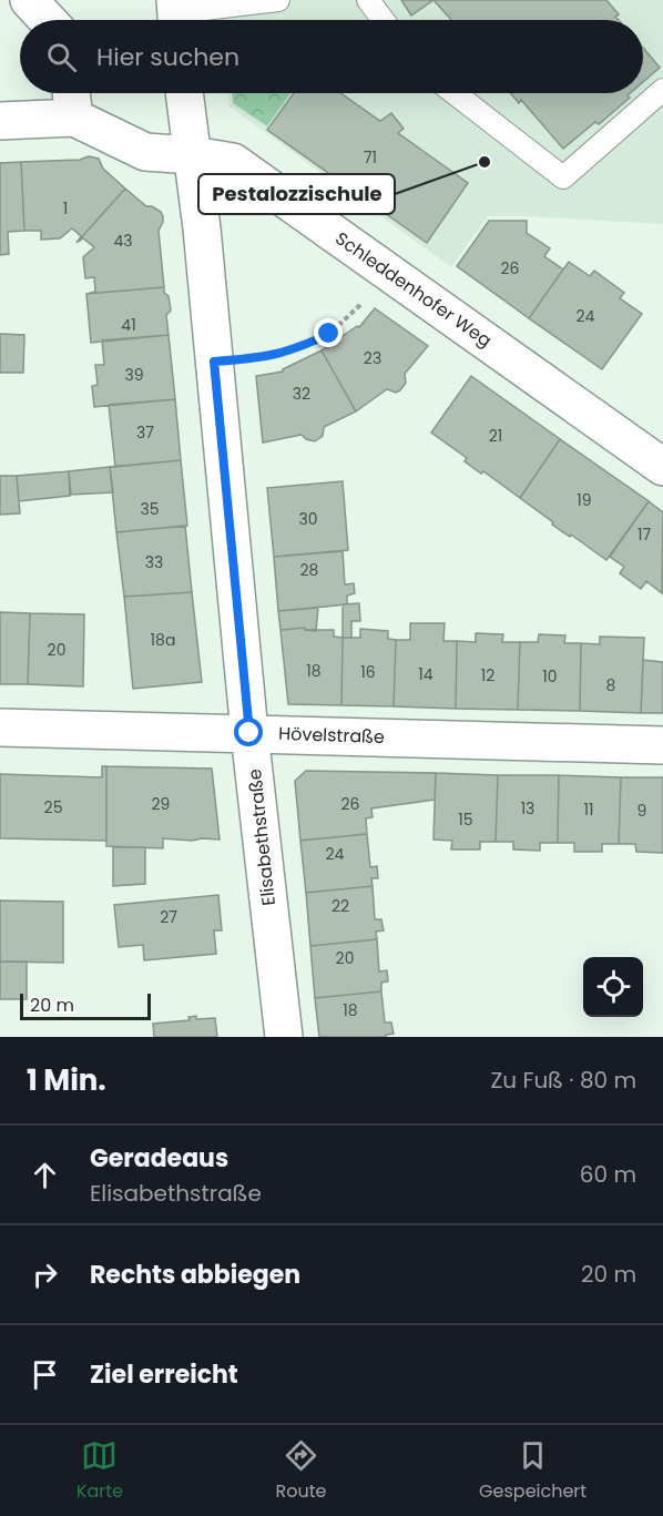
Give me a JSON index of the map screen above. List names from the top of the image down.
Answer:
{
  "streets": {
    "street": ["Schleddenhofer Weg", "Hövelstraße", "Elisabethstraße"]
  },
  "crossings": [
    ["Schleddenhofer Weg", "Elisabethstraße"],
    ["Hövelstraße", "Elisabethstraße"]
  ],
  "places": ["Pestalozzischule"],
  "house_numbers": [
    "71",
    "1",
    "43",
    "26",
    "24",
    "41",
    "23",
    "39",
    "32",
    "37",
    "21",
    "19",
    "35",
    "30",
    "17",
    "33",
    "28",
    "18a",
    "20",
    "18",
    "16",
    "14",
    "12",
    "10",
    "8",
    "29",
    "26",
    "25",
    "13",
    "11",
    "9",
    "15",
    "24",
    "22",
    "27",
    "20",
    "18"
  ],
  "scale_bar": "20 m",
  "page": {
    "search": "Hier suchen",
    "scale": "20 m",
    "heading": ["1 Min.", "Zu Fuß · 80 m"],
    "list": [
      ["Geradeaus", "Elisabethstraße", "60 m"],
      ["Rechts abbiegen", "20 m"],
      "Ziel erreicht"
    ],
    "nav": ["Karte", "Route", "Gespeichert"]
  }
}
